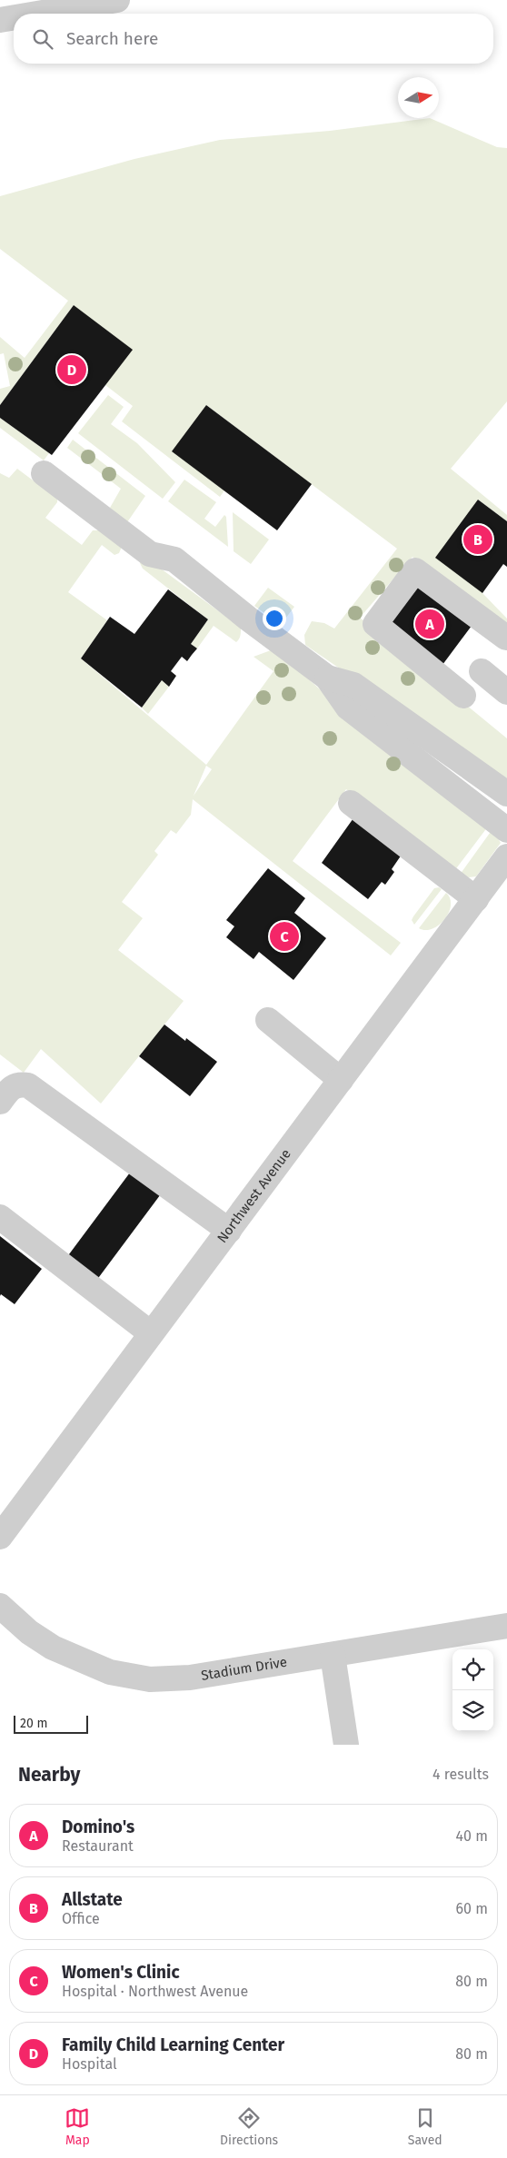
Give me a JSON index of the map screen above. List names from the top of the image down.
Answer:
{
  "streets": {
    "street": ["Northwest Avenue", "Stadium Drive"]
  },
  "scale_bar": "20 m",
  "north": "right",
  "page": {
    "search": "Search here",
    "pins": [
      "D",
      "B",
      "A",
      "C"
    ],
    "scale": "20 m",
    "heading": ["Nearby", "4 results"],
    "list": [
      {
        "mark": "A",
        "name": "Domino's",
        "note": "Restaurant",
        "value": "40 m"
      },
      {
        "mark": "B",
        "name": "Allstate",
        "note": "Office",
        "value": "60 m"
      },
      {
        "mark": "C",
        "name": "Women's Clinic",
        "note": "Hospital · Northwest Avenue",
        "value": "80 m"
      },
      {
        "mark": "D",
        "name": "Family Child Learning Center",
        "note": "Hospital",
        "value": "80 m"
      }
    ],
    "nav": ["Map", "Directions", "Saved"]
  }
}
